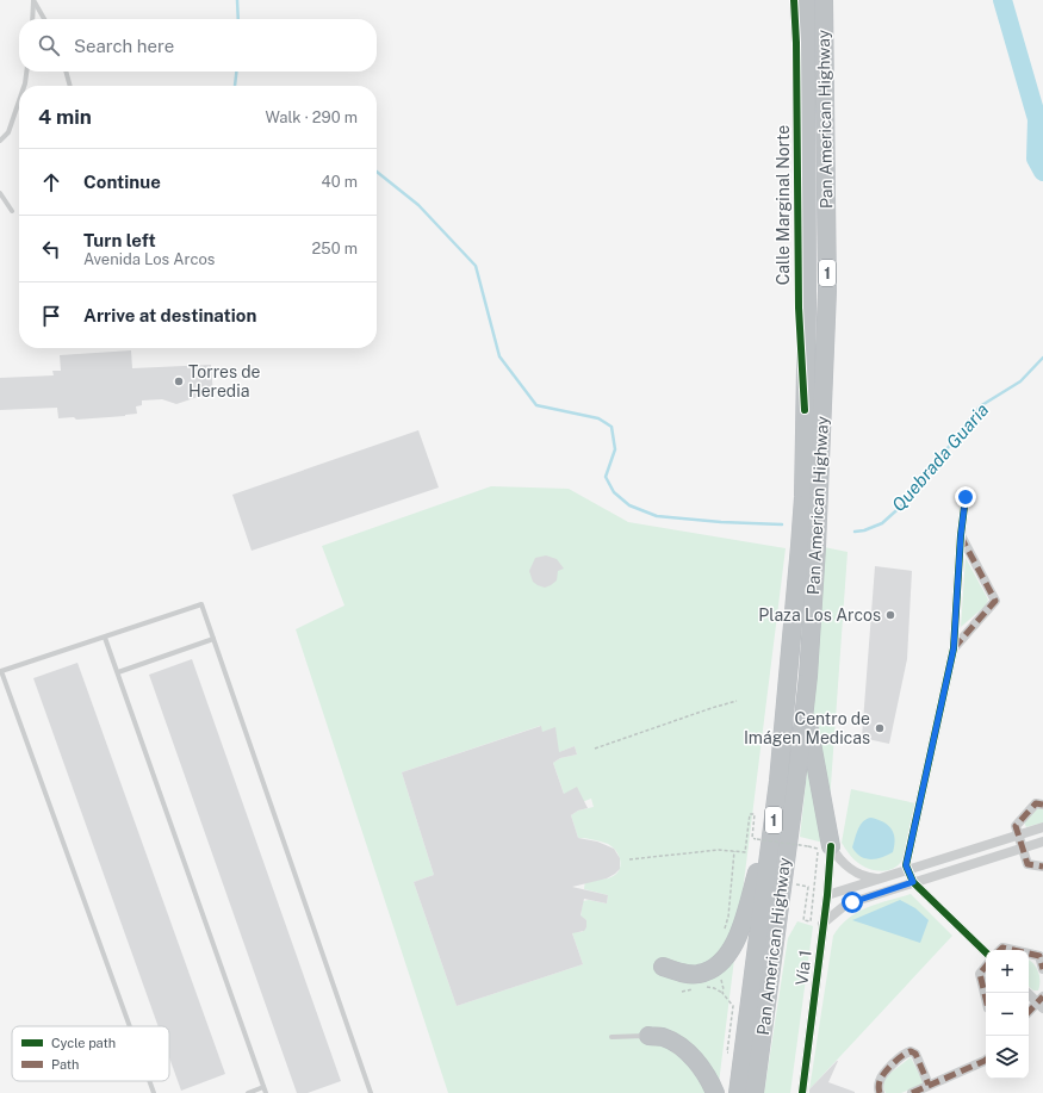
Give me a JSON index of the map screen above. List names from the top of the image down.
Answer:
{
  "streets": {
    "highway": ["Pan American Highway", "1"],
    "street": ["Calle Marginal Norte", "Vía 1"]
  },
  "crossings": [
    ["Calle Marginal Norte", "1"]
  ],
  "water": ["Quebrada Guaria"],
  "places": ["Torres de Heredia", "Plaza Los Arcos", "Centro de Imágen Medicas"],
  "legend": ["Cycle path", "Path"],
  "page": {
    "search": "Search here",
    "heading": ["4 min", "Walk · 290 m"],
    "list": [
      ["Continue", "40 m"],
      ["Turn left", "Avenida Los Arcos", "250 m"],
      "Arrive at destination"
    ],
    "map_buttons": ["+", "−"]
  }
}
